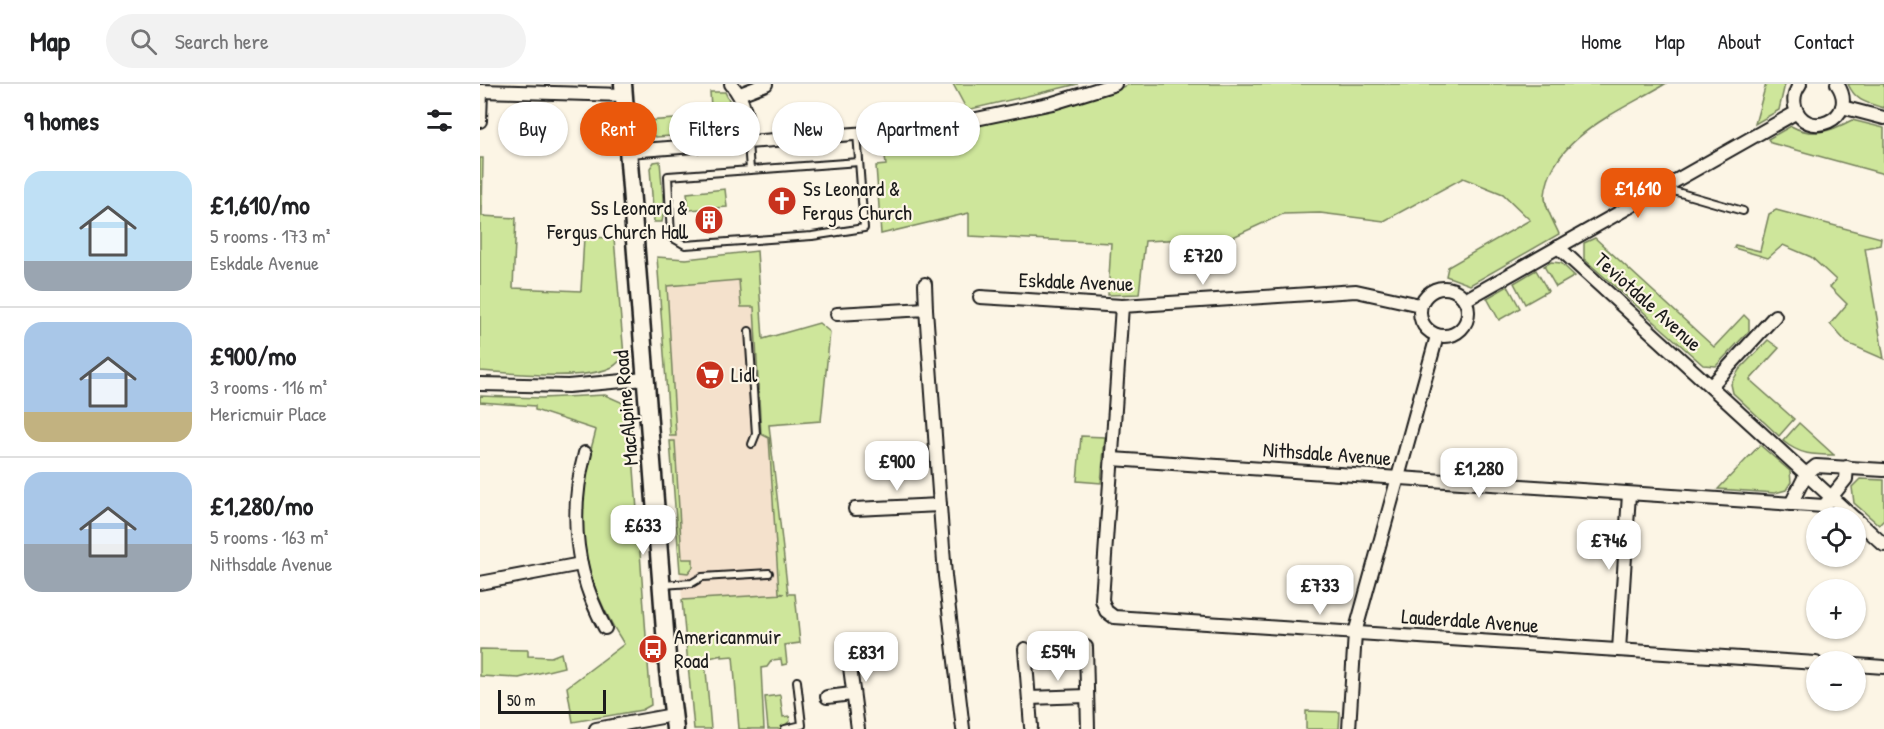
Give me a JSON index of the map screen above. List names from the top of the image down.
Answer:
{
  "streets": {
    "street": [
      "Eskdale Avenue",
      "Teviotdale Avenue",
      "MacAlpine Road",
      "Nithsdale Avenue",
      "Lauderdale Avenue"
    ]
  },
  "crossings": [
    ["Eskdale Avenue", "Lauderdale Avenue"],
    ["Teviotdale Avenue", "Nithsdale Avenue"],
    ["Nithsdale Avenue", "Lauderdale Avenue"]
  ],
  "places": {
    "church": ["Ss Leonard & Fergus Church"],
    "building": ["Ss Leonard & Fergus Church Hall"],
    "supermarket": ["Lidl"],
    "bus stop": ["Americanmuir Road"]
  },
  "scale_bar": "50 m",
  "page": {
    "header": "Map",
    "search": "Search here",
    "nav": [
      "Home",
      "Map",
      "About",
      "Contact"
    ],
    "heading": "9 homes",
    "chip": [
      "Buy",
      "Rent",
      "Filters",
      "New",
      "Apartment"
    ],
    "list": [
      {
        "name": "£1,610/mo",
        "note": "5 rooms · 173 m² · Eskdale Avenue"
      },
      {
        "name": "£900/mo",
        "note": "3 rooms · 116 m² · Mericmuir Place"
      },
      {
        "name": "£1,280/mo",
        "note": "5 rooms · 163 m² · Nithsdale Avenue"
      }
    ],
    "price": [
      "£1,610",
      "£720",
      "£900",
      "£1,280",
      "£633",
      "£746",
      "£733",
      "£594",
      "£831"
    ],
    "map_buttons": ["+", "−"],
    "scale": "50 m"
  }
}
